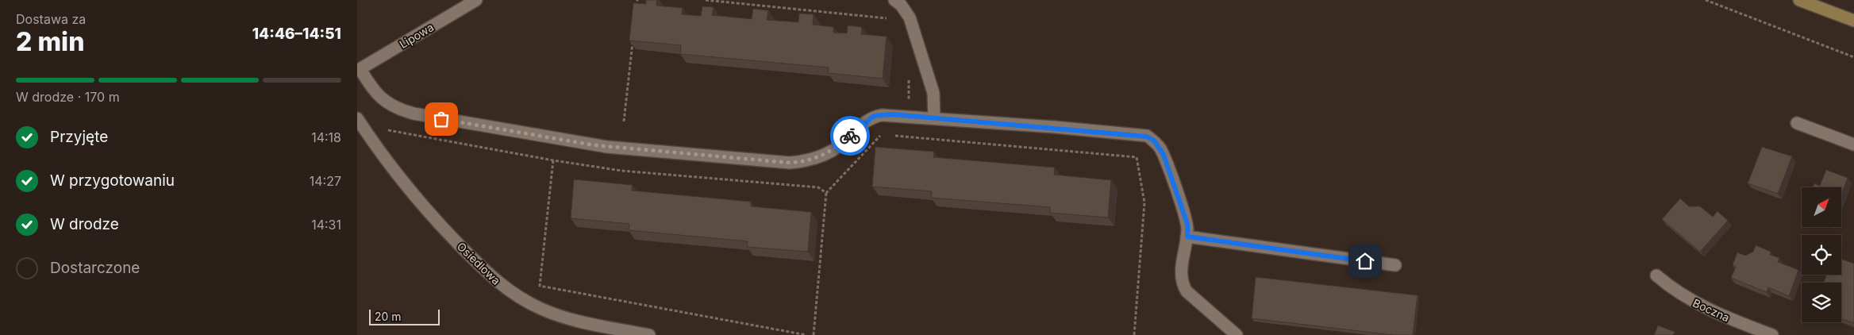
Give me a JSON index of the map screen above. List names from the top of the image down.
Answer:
{
  "streets": {
    "street": ["Lipowa", "Osiedlowa", "Boczna"]
  },
  "scale_bar": "20 m",
  "north": "top right",
  "page": {
    "heading": ["2 min", "Dostawa za", "14:46–14:51"],
    "bar": "W drodze · 170 m",
    "list": [
      ["Przyjęte", "14:18"],
      ["W przygotowaniu", "14:27"],
      ["W drodze", "14:31"],
      "Dostarczone"
    ],
    "scale": "20 m"
  }
}
